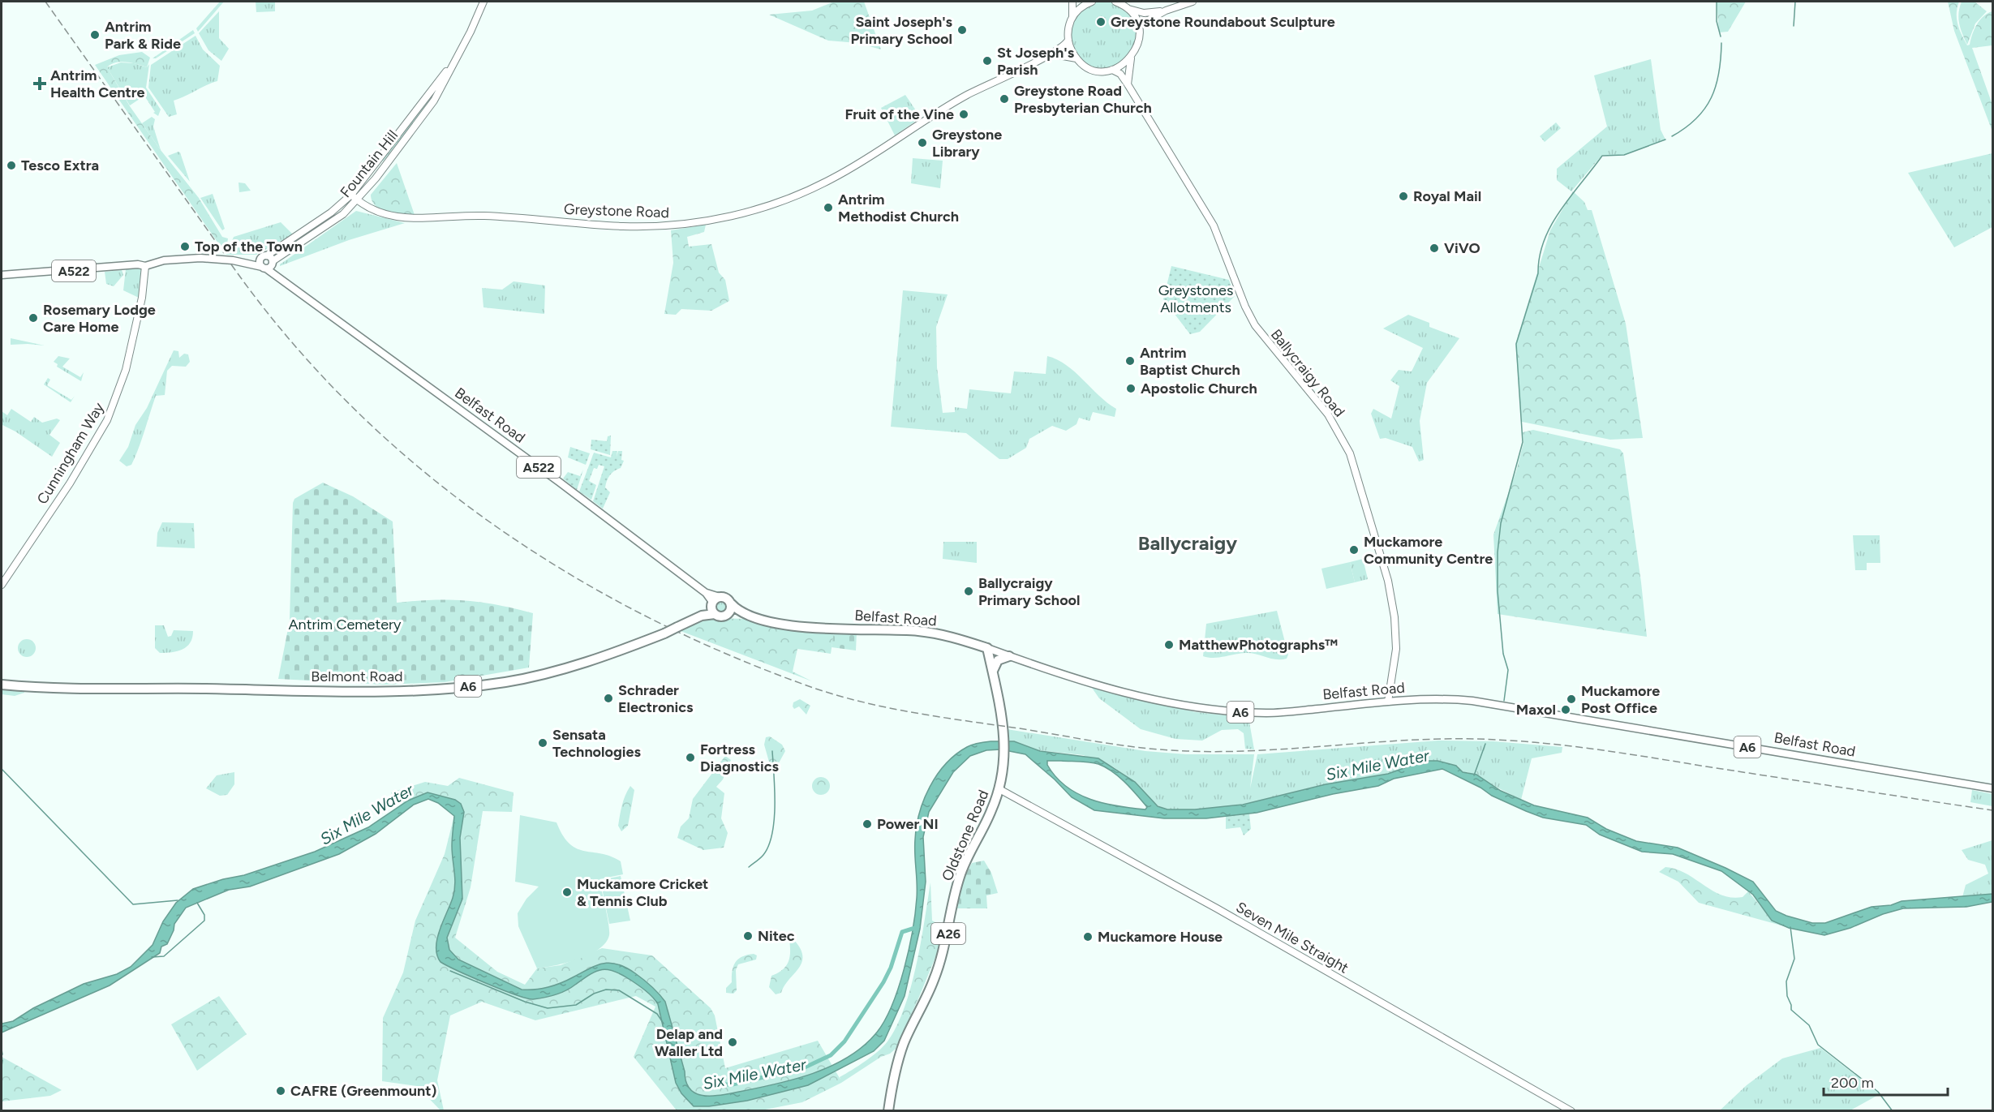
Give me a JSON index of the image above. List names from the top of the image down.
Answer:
{
  "streets": {
    "highway": [
      "Belfast Road",
      "Belmont Road",
      "A6",
      "Oldstone Road",
      "A26"
    ],
    "main road": [
      "Fountain Hill",
      "Greystone Road",
      "A522",
      "Ballycraigy Road",
      "Cunningham Way",
      "Seven Mile Straight"
    ]
  },
  "crossings": [
    ["Fountain Hill", "Greystone Road"],
    ["Fountain Hill", "A522"],
    ["Fountain Hill", "Belfast Road"],
    ["A522", "Belfast Road"],
    ["A522", "Cunningham Way"],
    ["Ballycraigy Road", "Belfast Road"],
    ["Belfast Road", "Belmont Road"],
    ["Belfast Road", "A6"],
    ["Belfast Road", "Oldstone Road"],
    ["Belmont Road", "A6"],
    ["Oldstone Road", "Seven Mile Straight"]
  ],
  "districts": ["Ballycraigy"],
  "water": ["Six Mile Water"],
  "parks": ["Greystones Allotments", "Antrim Cemetery"],
  "places": {
    "other": [
      "Greystone Roundabout Sculpture",
      "Saint Joseph's Primary School",
      "Antrim Park & Ride",
      "St Joseph's Parish",
      "Greystone Road Presbyterian Church",
      "Fruit of the Vine",
      "Greystone Library",
      "Tesco Extra",
      "Royal Mail",
      "Antrim Methodist Church",
      "Top of the Town",
      "ViVO",
      "Rosemary Lodge Care Home",
      "Antrim Baptist Church",
      "Apostolic Church",
      "Muckamore Community Centre",
      "Ballycraigy Primary School",
      "MatthewPhotographs™",
      "Schrader Electronics",
      "Muckamore Post Office",
      "Maxol",
      "Sensata Technologies",
      "Fortress Diagnostics",
      "Power NI",
      "Muckamore Cricket & Tennis Club",
      "Nitec",
      "Muckamore House",
      "Delap and Waller Ltd",
      "CAFRE (Greenmount)"
    ],
    "health": ["Antrim Health Centre"]
  },
  "scale_bar": "200 m"
}
